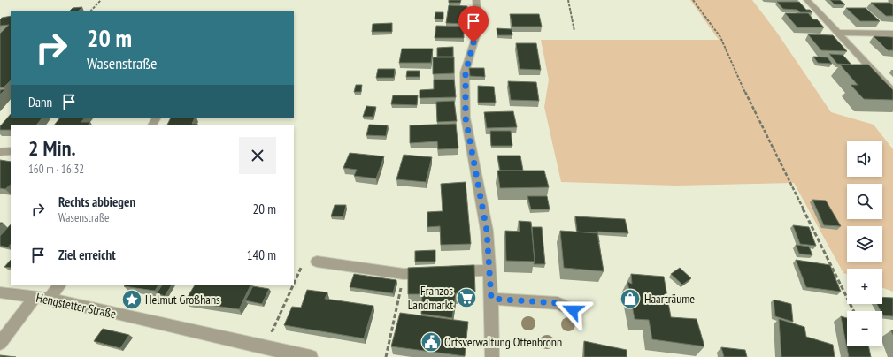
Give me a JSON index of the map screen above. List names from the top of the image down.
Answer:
{
  "streets": {
    "street": ["Hengstetter Straße"]
  },
  "places": {
    "supermarket": ["Franzos Landmarkt"],
    "shop": ["Haarträume"],
    "place": ["Helmut Großhans"],
    "public building": ["Ortsverwaltung Ottenbronn"]
  },
  "page": {
    "turn": ["20 m", "Wasenstraße"],
    "then": "Dann",
    "heading": ["2 Min.", "160 m · 16:32"],
    "map_buttons": ["+", "−"],
    "list": [
      {
        "name": "Rechts abbiegen",
        "note": "Wasenstraße",
        "value": "20 m"
      },
      {
        "name": "Ziel erreicht",
        "value": "140 m"
      }
    ]
  }
}
